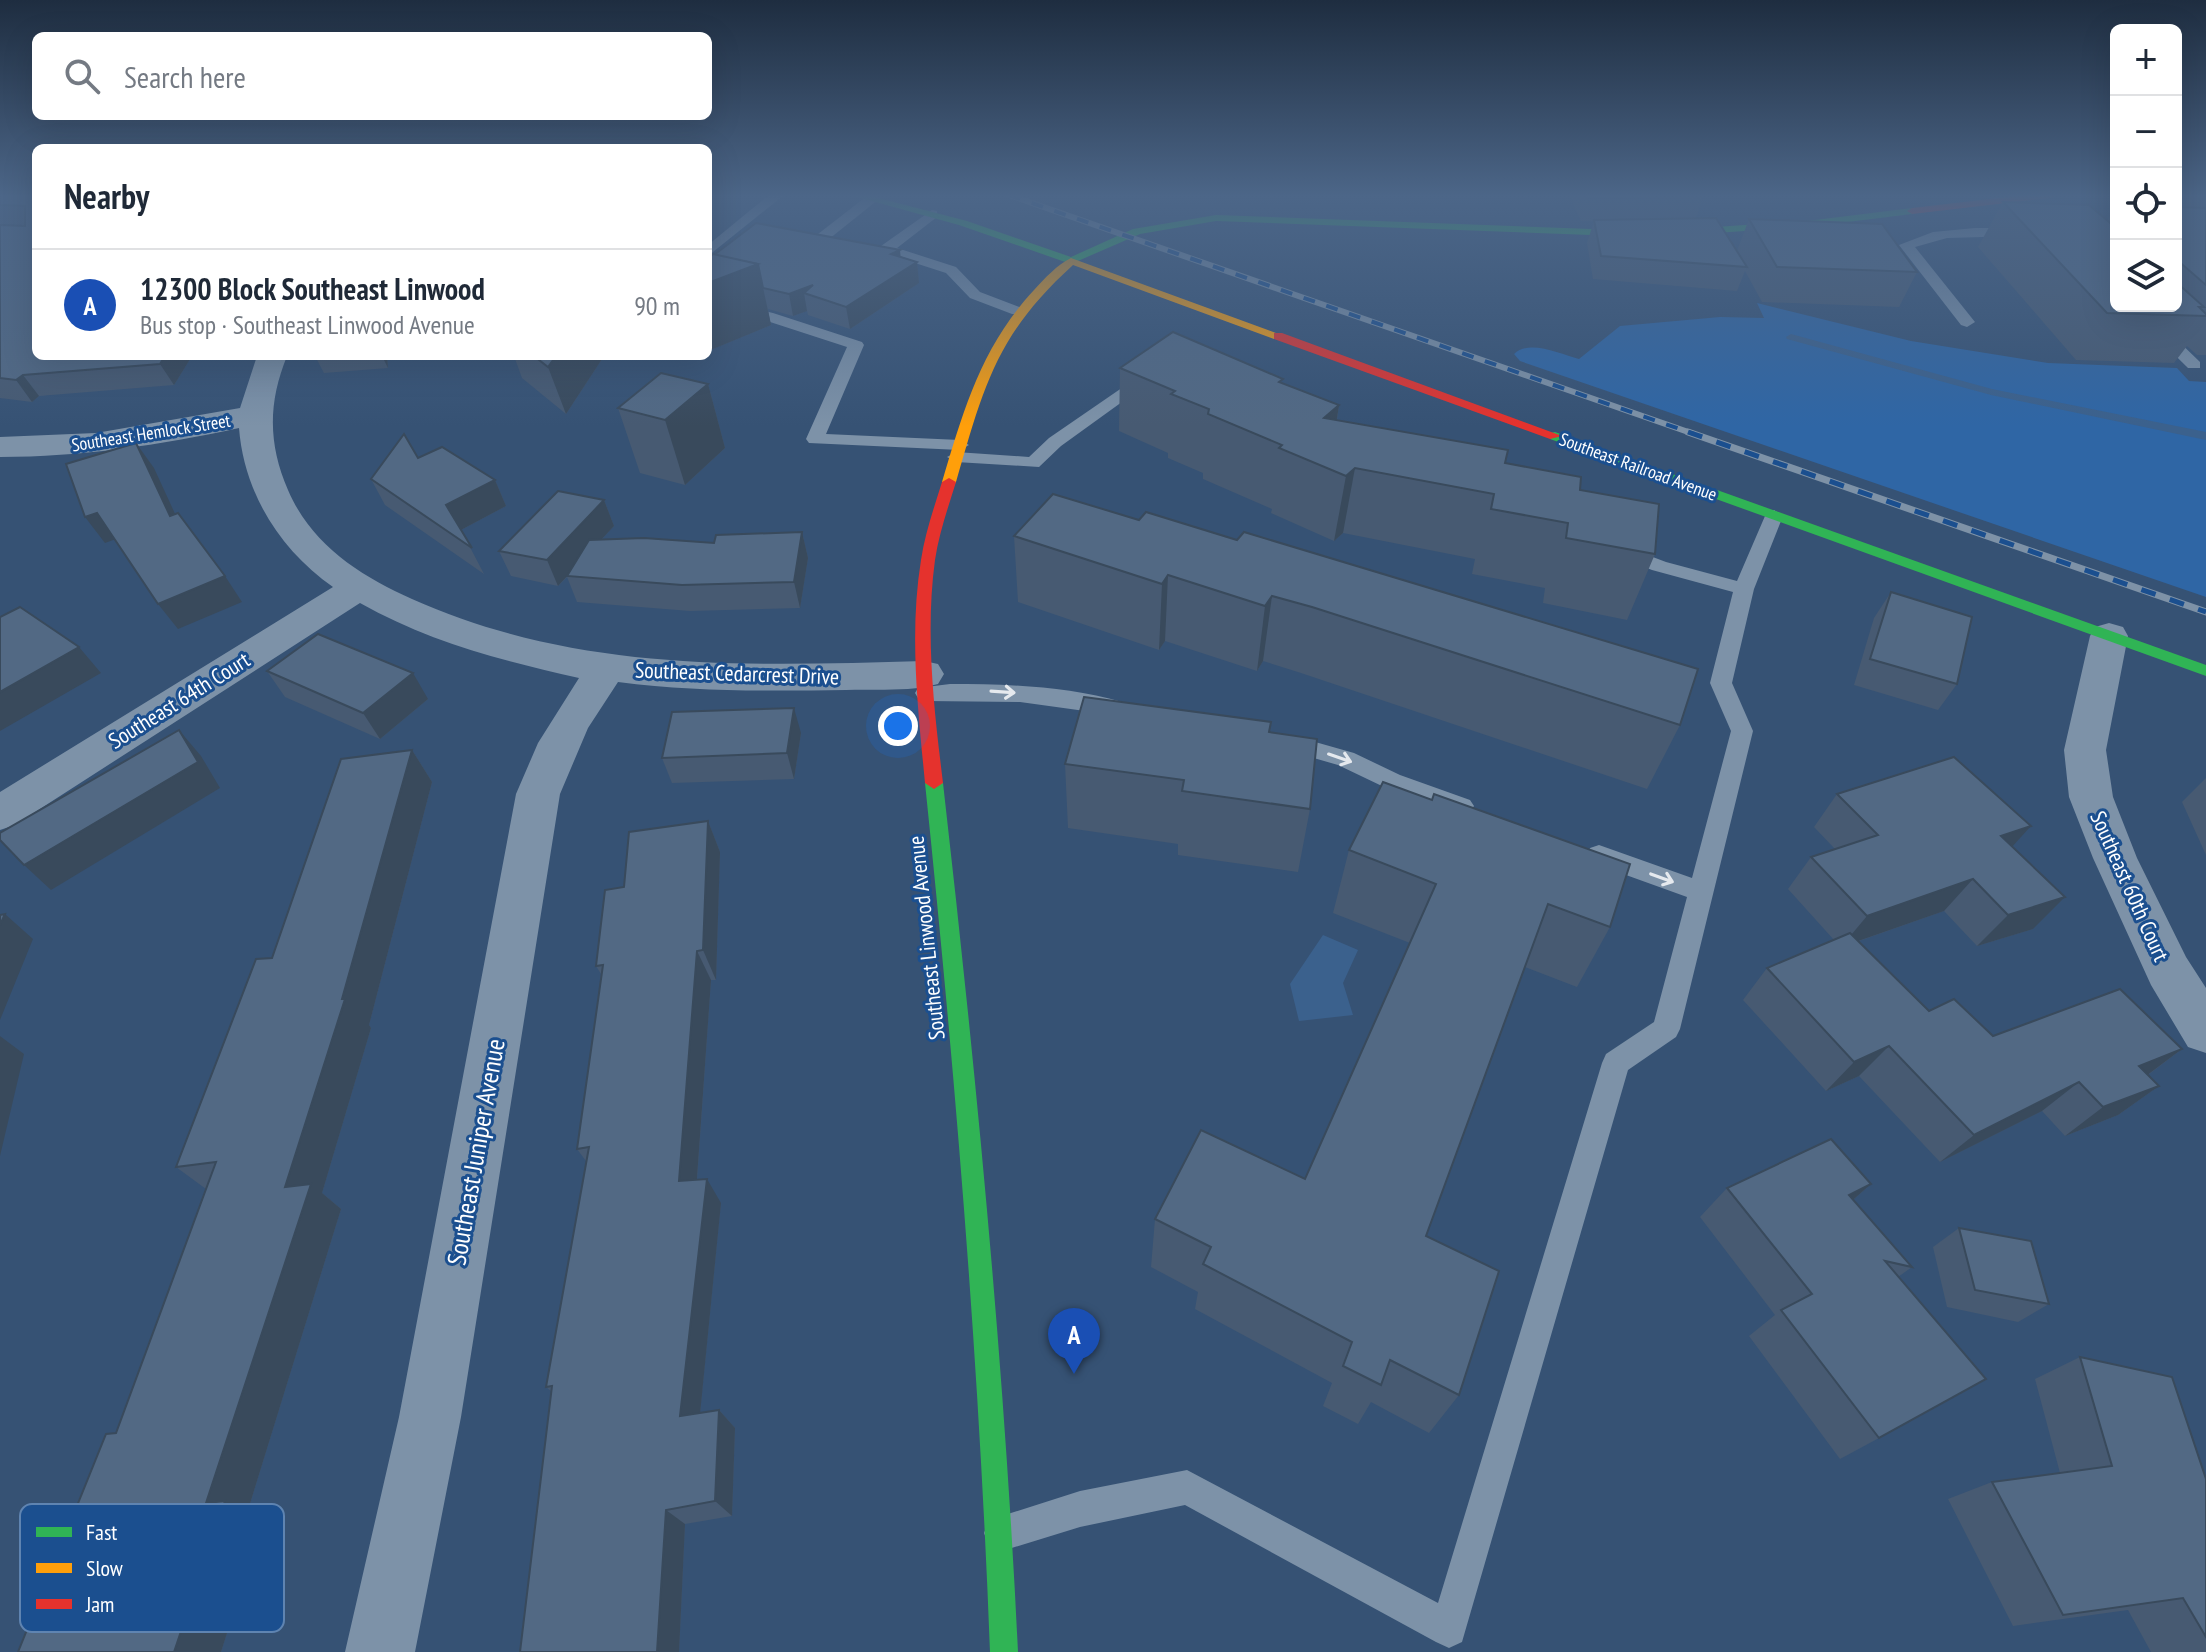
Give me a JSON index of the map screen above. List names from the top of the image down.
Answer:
{
  "streets": {
    "main road": ["Southeast Railroad Avenue", "Southeast Linwood Avenue"],
    "street": [
      "Southeast Hemlock Street",
      "Southeast Cedarcrest Drive",
      "Southeast 64th Court",
      "Southeast 60th Court",
      "Southeast Juniper Avenue"
    ]
  },
  "crossings": [
    ["Southeast Hemlock Street", "Southeast Cedarcrest Drive"],
    ["Southeast Railroad Avenue", "Southeast 60th Court"],
    ["Southeast Cedarcrest Drive", "Southeast 64th Court"],
    ["Southeast Cedarcrest Drive", "Southeast Linwood Avenue"],
    ["Southeast Cedarcrest Drive", "Southeast Juniper Avenue"]
  ],
  "legend": ["Fast", "Slow", "Jam"],
  "page": {
    "map_buttons": ["+", "−"],
    "search": "Search here",
    "heading": "Nearby",
    "list": [
      {
        "mark": "A",
        "name": "12300 Block Southeast Linwood",
        "note": "Bus stop · Southeast Linwood Avenue",
        "value": "90 m"
      }
    ],
    "pins": "A"
  }
}
